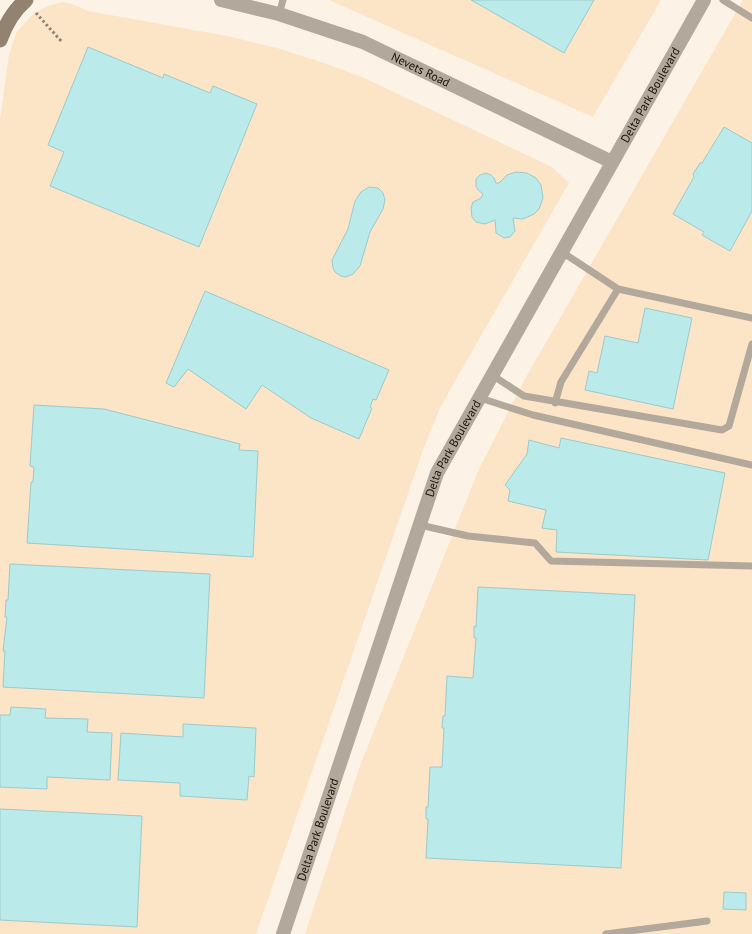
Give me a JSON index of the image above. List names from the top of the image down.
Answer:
{
  "streets": {
    "street": ["Nevets Road", "Delta Park Boulevard"]
  },
  "crossings": [
    ["Nevets Road", "Delta Park Boulevard"]
  ]
}
